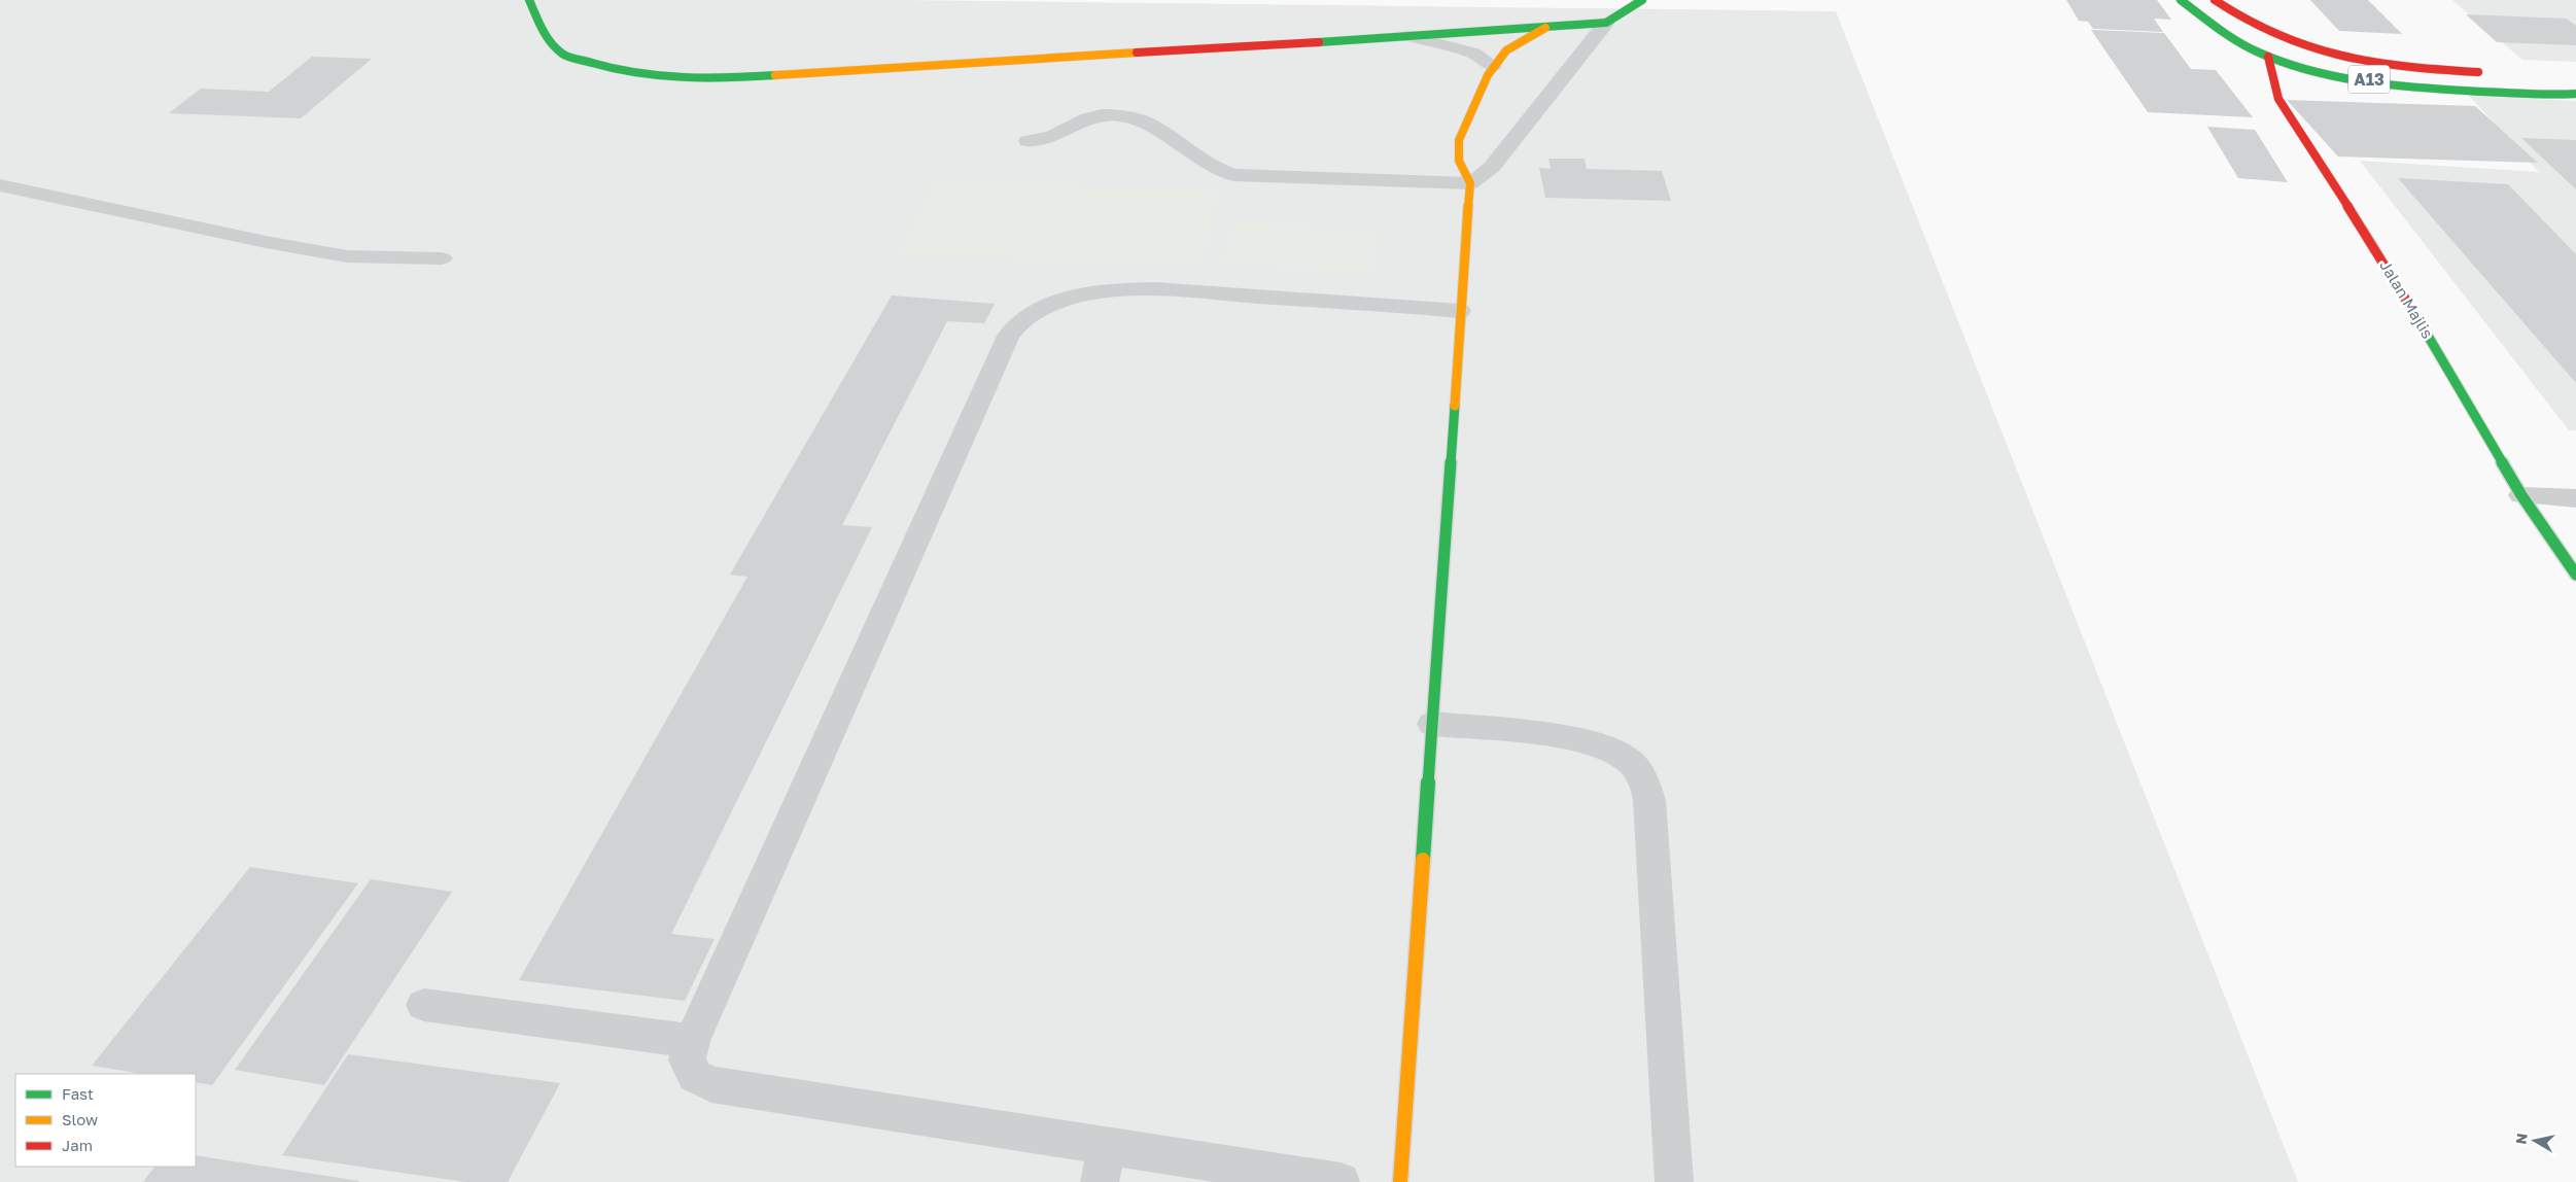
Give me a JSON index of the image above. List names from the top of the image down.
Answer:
{
  "streets": {
    "street": ["A13", "Jalan Majlis"]
  },
  "crossings": [
    ["A13", "Jalan Majlis"]
  ],
  "legend": ["Fast", "Slow", "Jam"],
  "north": "left"
}
